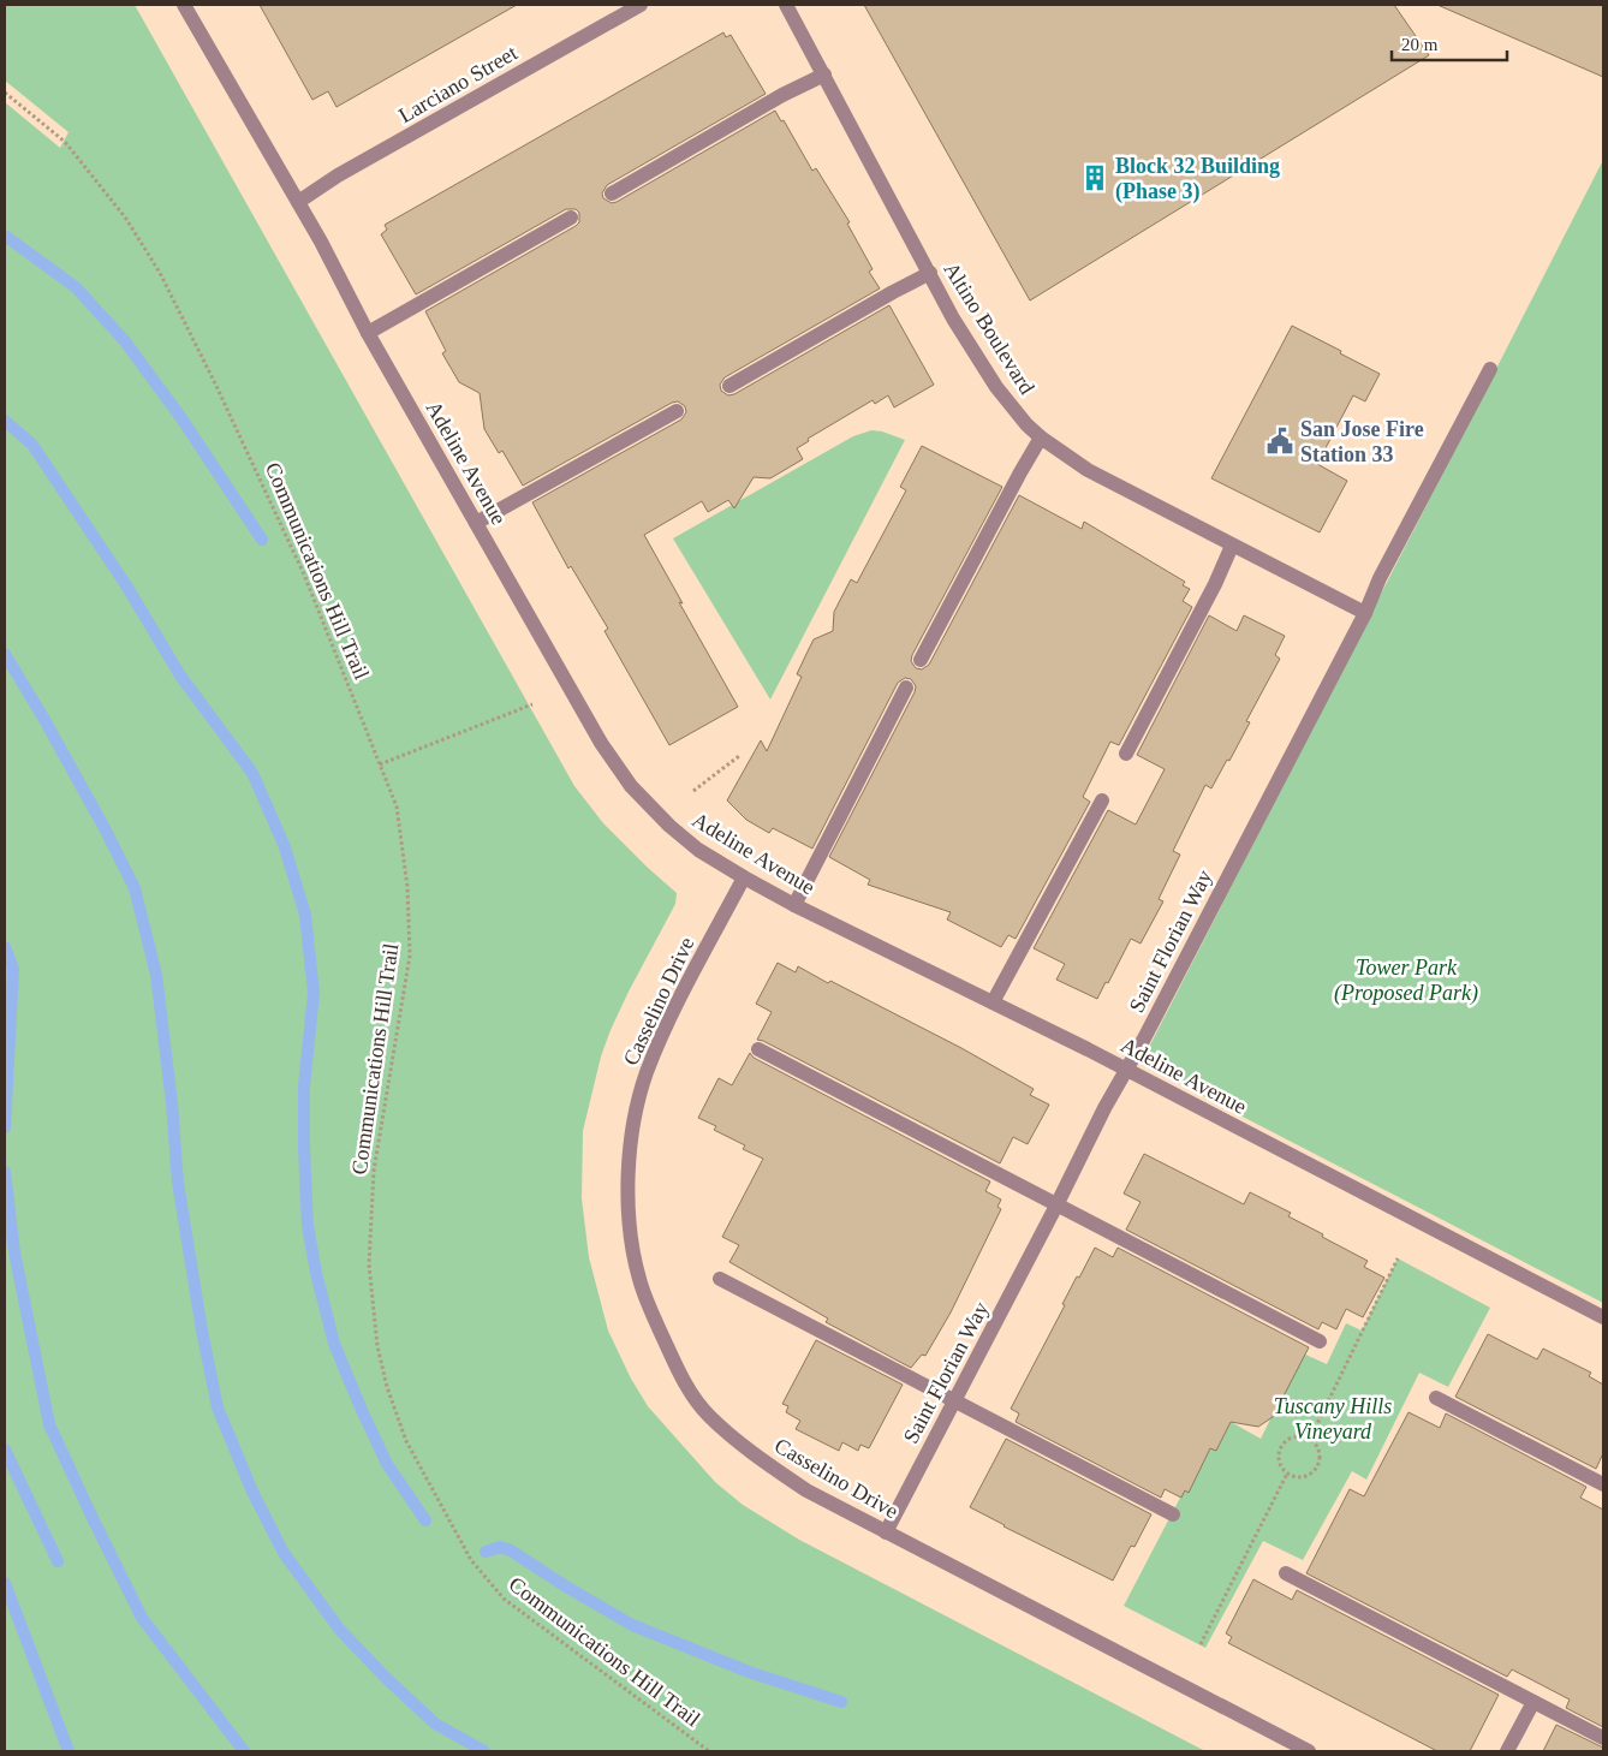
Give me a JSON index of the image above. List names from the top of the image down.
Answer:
{
  "streets": {
    "street": [
      "Larciano Street",
      "Altino Boulevard",
      "Adeline Avenue",
      "Saint Florian Way",
      "Casselino Drive"
    ],
    "path": ["Communications Hill Trail"]
  },
  "crossings": [
    ["Larciano Street", "Adeline Avenue"],
    ["Altino Boulevard", "Saint Florian Way"],
    ["Adeline Avenue", "Saint Florian Way"],
    ["Adeline Avenue", "Casselino Drive"],
    ["Saint Florian Way", "Casselino Drive"]
  ],
  "parks": ["Tower Park (Proposed Park)", "Tuscany Hills Vineyard"],
  "places": {
    "building": ["Block 32 Building (Phase 3)"],
    "public building": ["San Jose Fire Station 33"]
  },
  "scale_bar": "20 m"
}
